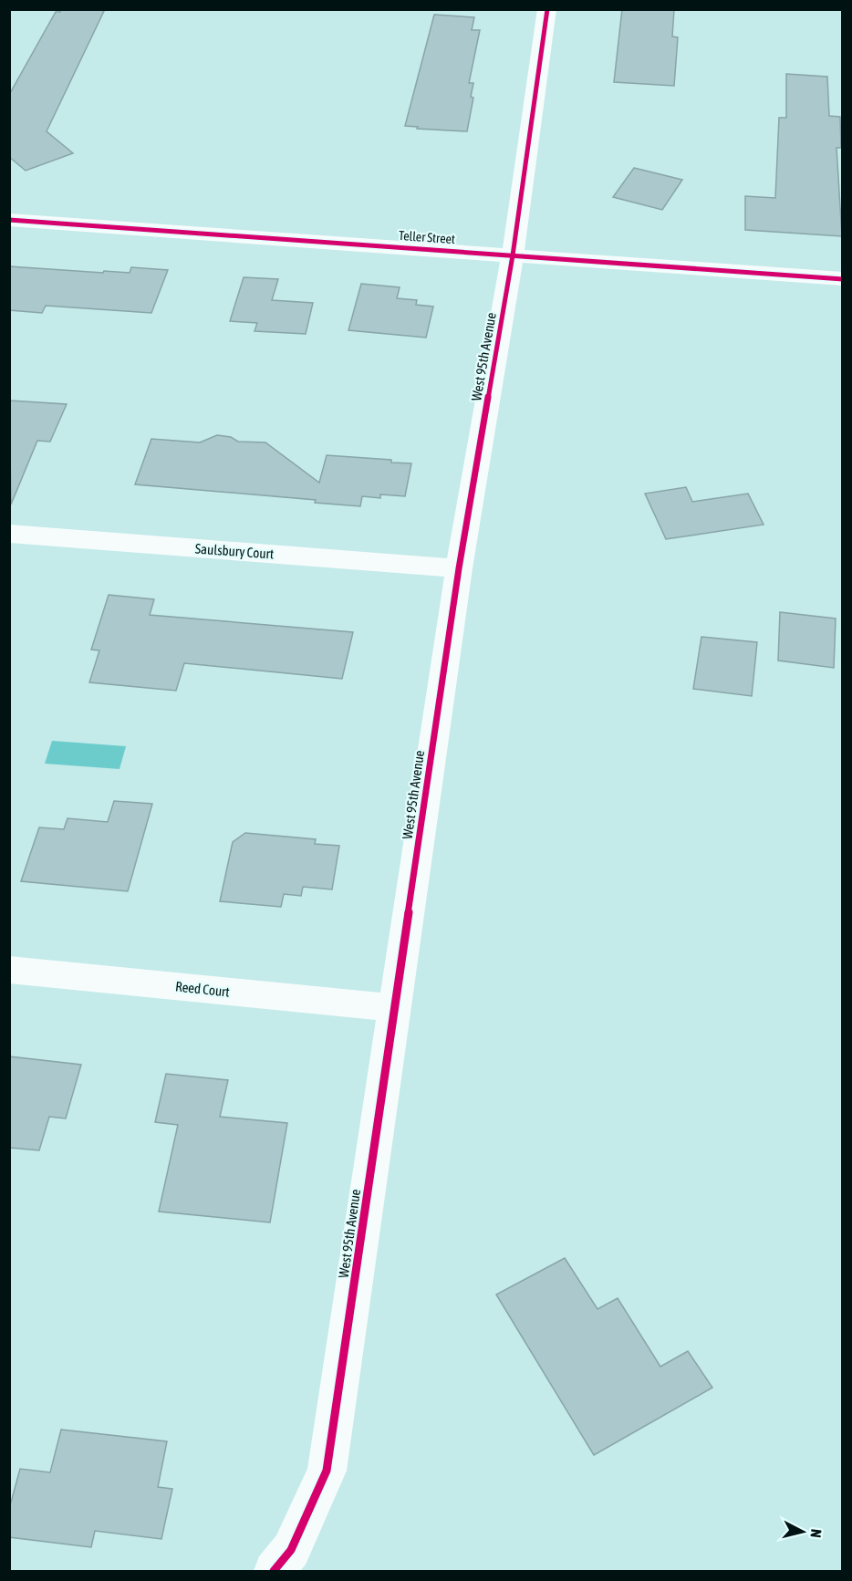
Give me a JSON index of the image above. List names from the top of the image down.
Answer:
{
  "streets": {
    "street": [
      "Teller Street",
      "West 95th Avenue",
      "Saulsbury Court",
      "Reed Court"
    ]
  },
  "crossings": [
    ["Teller Street", "West 95th Avenue"],
    ["West 95th Avenue", "Saulsbury Court"],
    ["West 95th Avenue", "Reed Court"]
  ],
  "north": "right"
}
